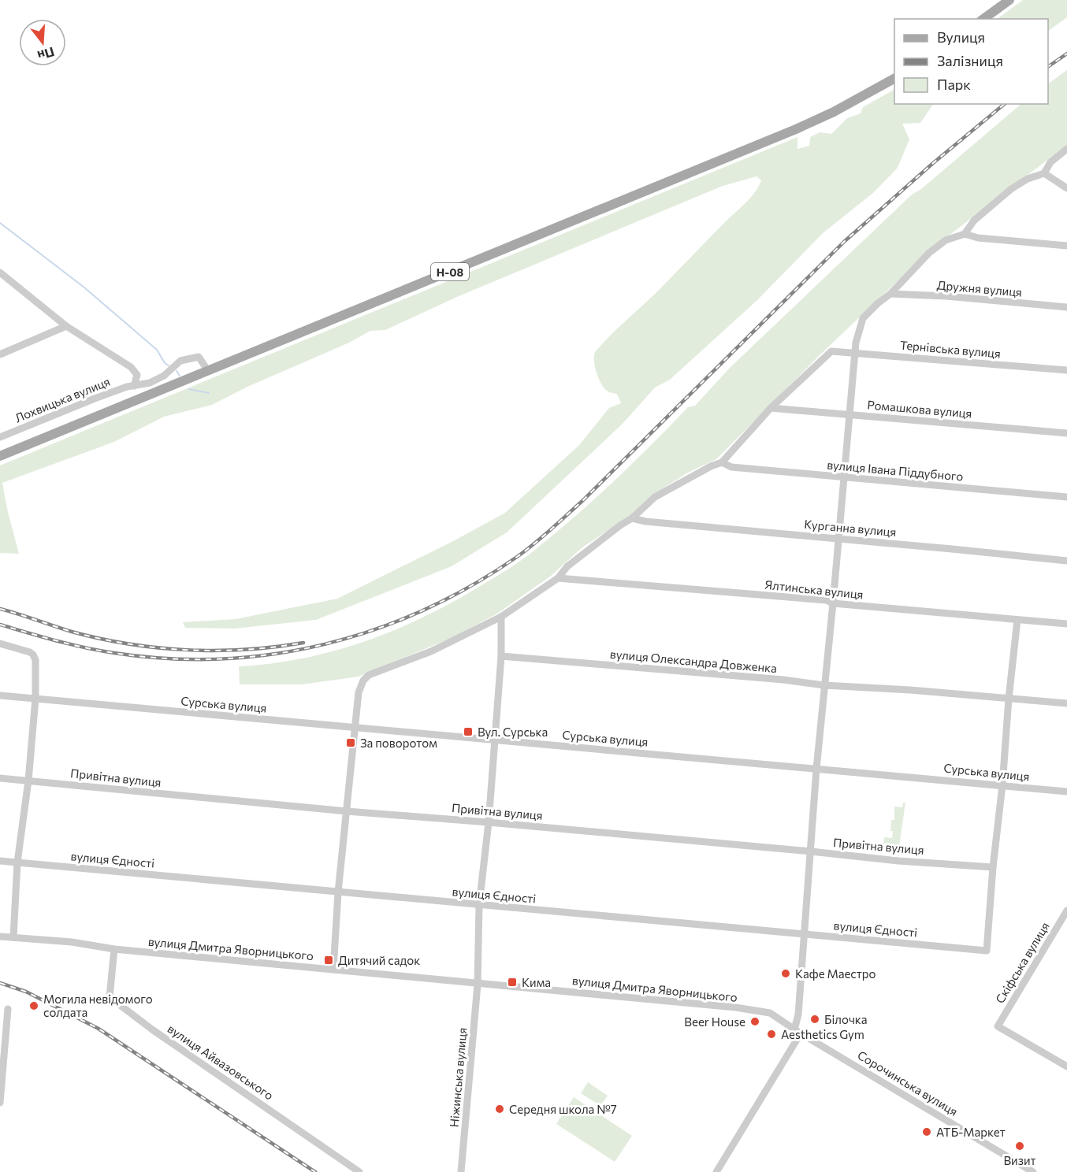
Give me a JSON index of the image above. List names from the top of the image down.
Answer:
{
  "streets": {
    "main road": ["Н-08"],
    "street": [
      "Дружня вулиця",
      "Тернівська вулиця",
      "Лохвицька вулиця",
      "Ромашкова вулиця",
      "вулиця Івана Піддубного",
      "Курганна вулиця",
      "Ялтинська вулиця",
      "вулиця Олександра Довженка",
      "Сурська вулиця",
      "Привітна вулиця",
      "вулиця Єдності",
      "вулиця Дмитра Яворницького",
      "Скіфська вулиця",
      "вулиця Айвазовського",
      "Ніжинська вулиця",
      "Сорочинська вулиця"
    ]
  },
  "crossings": [
    ["Н-08", "Лохвицька вулиця"],
    ["Тернівська вулиця", "Ромашкова вулиця"],
    ["вулиця Олександра Довженка", "Ніжинська вулиця"],
    ["Сурська вулиця", "Ніжинська вулиця"],
    ["Привітна вулиця", "вулиця Єдності"],
    ["Привітна вулиця", "Ніжинська вулиця"],
    ["вулиця Єдності", "Ніжинська вулиця"],
    ["вулиця Дмитра Яворницького", "вулиця Айвазовського"],
    ["вулиця Дмитра Яворницького", "Ніжинська вулиця"],
    ["вулиця Дмитра Яворницького", "Сорочинська вулиця"]
  ],
  "places": {
    "transit": [
      "Вул. Сурська",
      "За поворотом",
      "Дитячий садок",
      "Кима"
    ],
    "other": [
      "Кафе Маестро",
      "Могила невідомого солдата",
      "Білочка",
      "Beer House",
      "Aesthetics Gym",
      "Середня школа №7",
      "АТБ-Маркет",
      "Визит"
    ]
  },
  "legend": ["Вулиця", "Залізниця", "Парк"],
  "north": "bottom"
}
